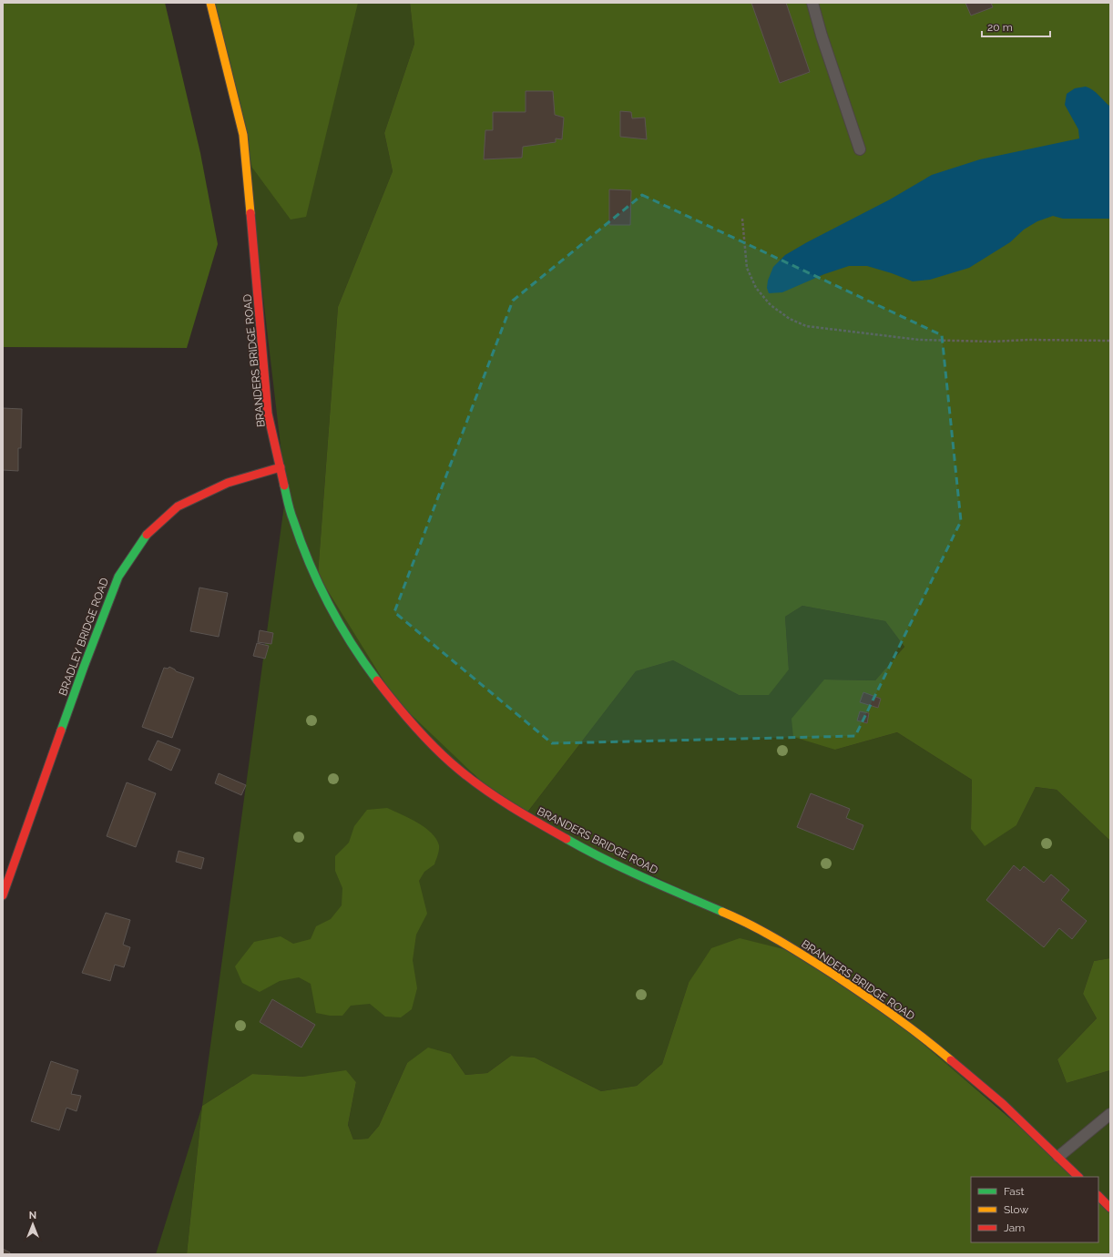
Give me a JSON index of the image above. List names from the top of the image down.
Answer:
{
  "streets": {
    "street": ["BRANDERS BRIDGE ROAD", "BRADLEY BRIDGE ROAD"]
  },
  "crossings": [
    ["BRANDERS BRIDGE ROAD", "BRADLEY BRIDGE ROAD"]
  ],
  "legend": ["Fast", "Slow", "Jam"],
  "scale_bar": "20 m",
  "north": "top"
}
